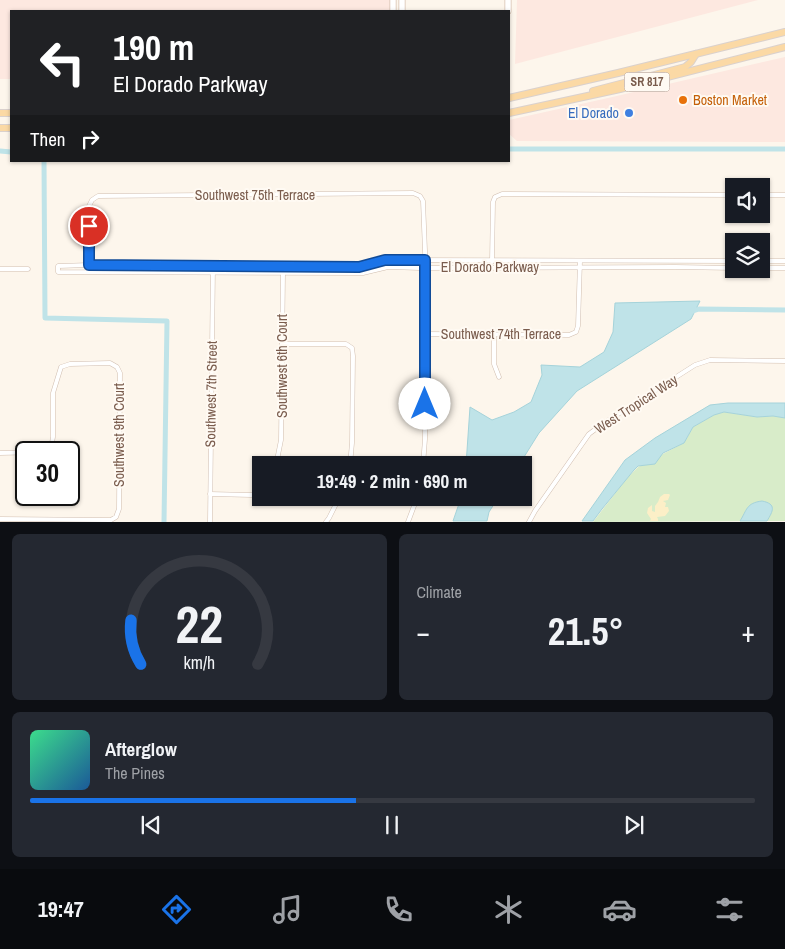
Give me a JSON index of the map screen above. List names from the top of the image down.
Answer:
{
  "streets": {
    "main road": ["SR 817"],
    "street": [
      "Southwest 75th Terrace",
      "El Dorado Parkway",
      "Southwest 74th Terrace",
      "Southwest 6th Court",
      "Southwest 7th Street",
      "West Tropical Way",
      "Southwest 9th Court"
    ]
  },
  "crossings": [
    ["Southwest 75th Terrace", "El Dorado Parkway"],
    ["El Dorado Parkway", "Southwest 74th Terrace"],
    ["El Dorado Parkway", "Southwest 6th Court"],
    ["El Dorado Parkway", "Southwest 7th Street"]
  ],
  "places": ["Boston Market", "El Dorado"],
  "page": {
    "turn": ["190 m", "El Dorado Parkway"],
    "then": "Then",
    "limit": "30",
    "trip": "19:49 · 2 min · 690 m",
    "tile": "Climate",
    "heat": ["−", "21.5°", "+"],
    "song": ["Afterglow", "The Pines"],
    "tabs": "19:47",
    "gauge": ["22", "km/h"]
  }
}
